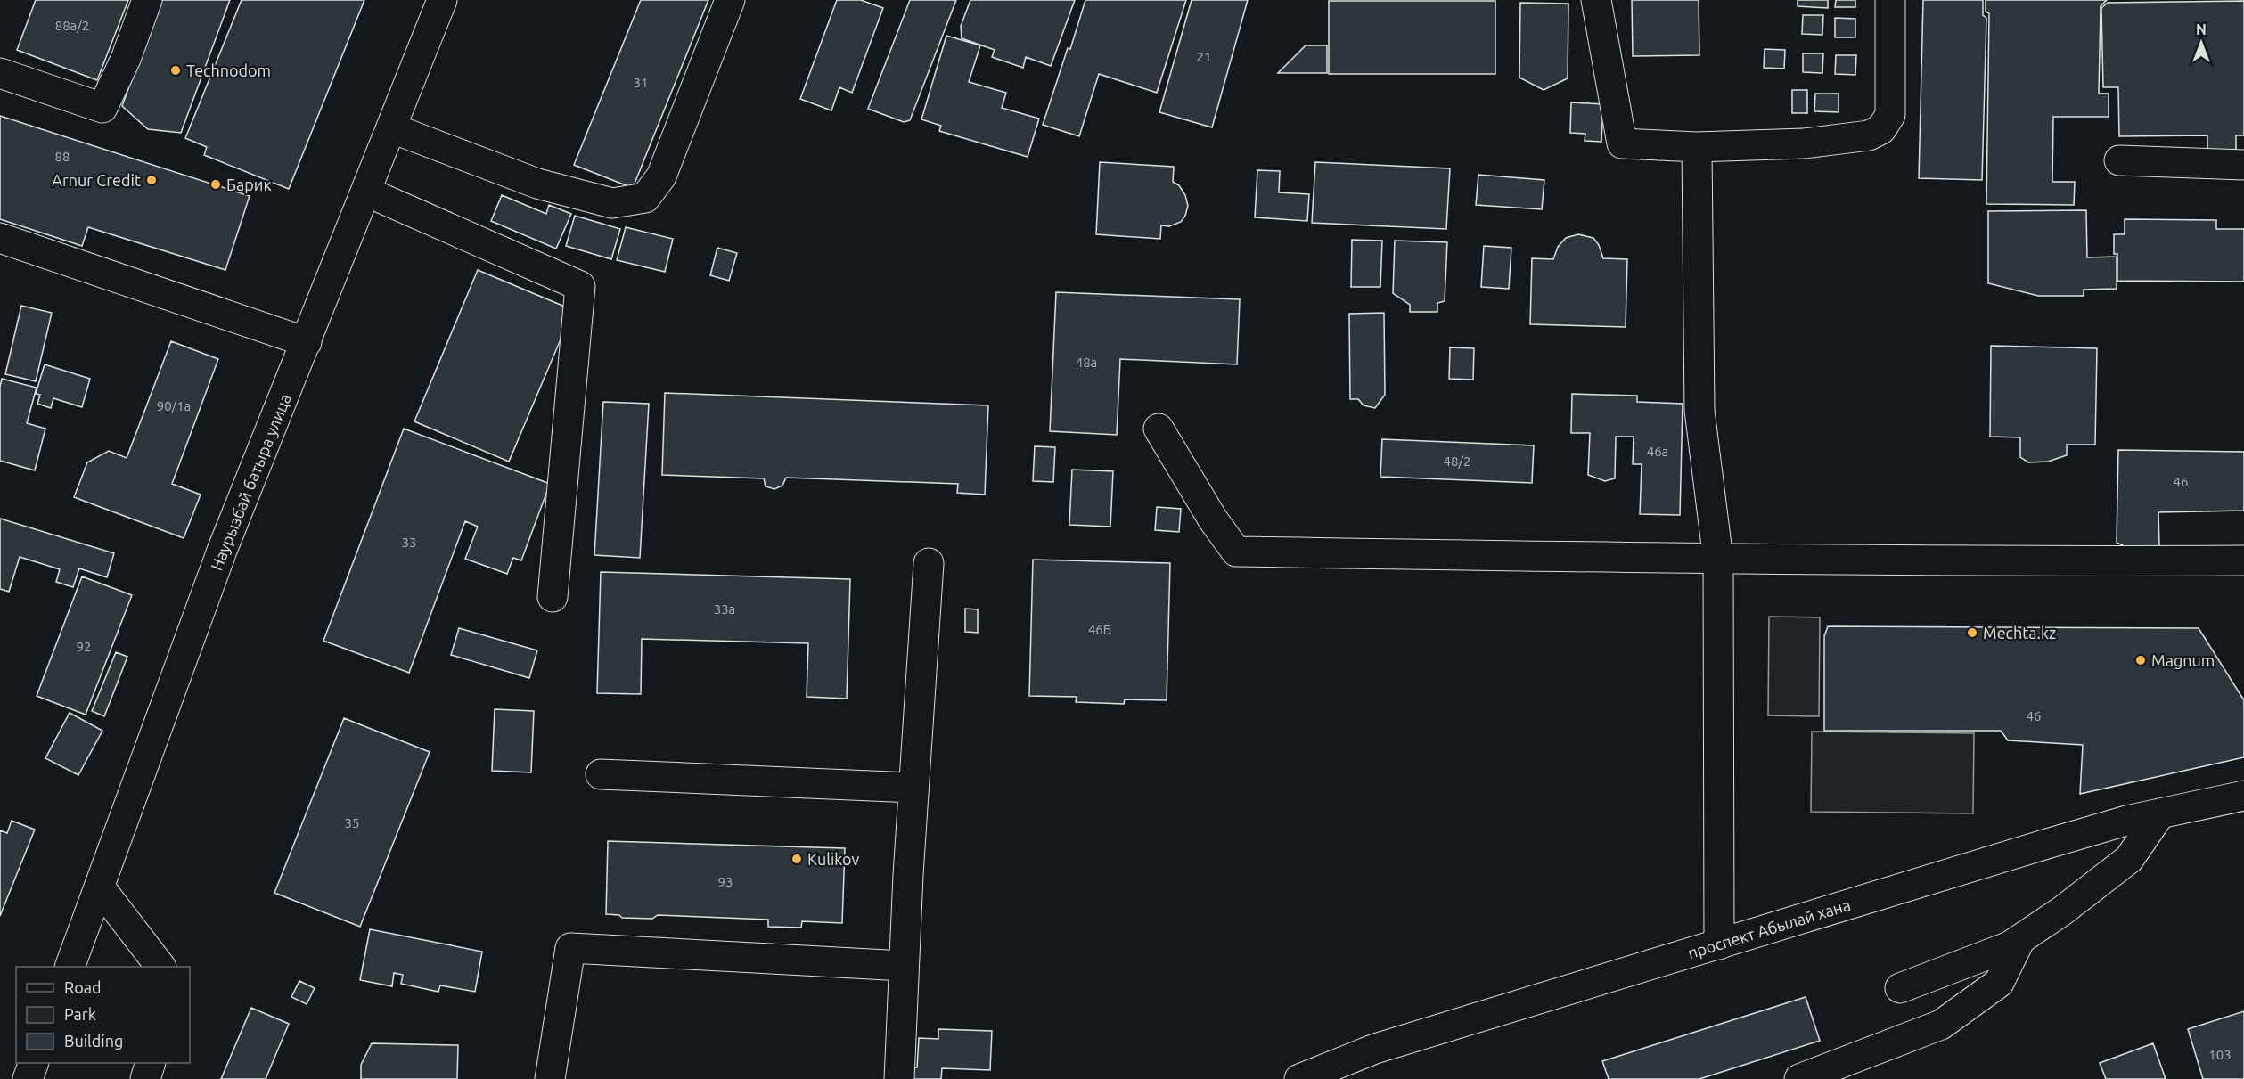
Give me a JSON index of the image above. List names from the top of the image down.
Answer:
{
  "streets": {
    "street": ["Наурызбай батыра улица", "проспект Абылай хана"]
  },
  "places": [
    "Technodom",
    "Arnur Credit",
    "Барик",
    "Mechta.kz",
    "Magnum",
    "Kulikov"
  ],
  "house_numbers": [
    "88а/2",
    "21",
    "31",
    "88",
    "48а",
    "90/1а",
    "46а",
    "48/2",
    "46",
    "33",
    "33а",
    "46Б",
    "92",
    "46",
    "35",
    "93",
    "103"
  ],
  "legend": ["Road", "Park", "Building"],
  "north": "top"
}
